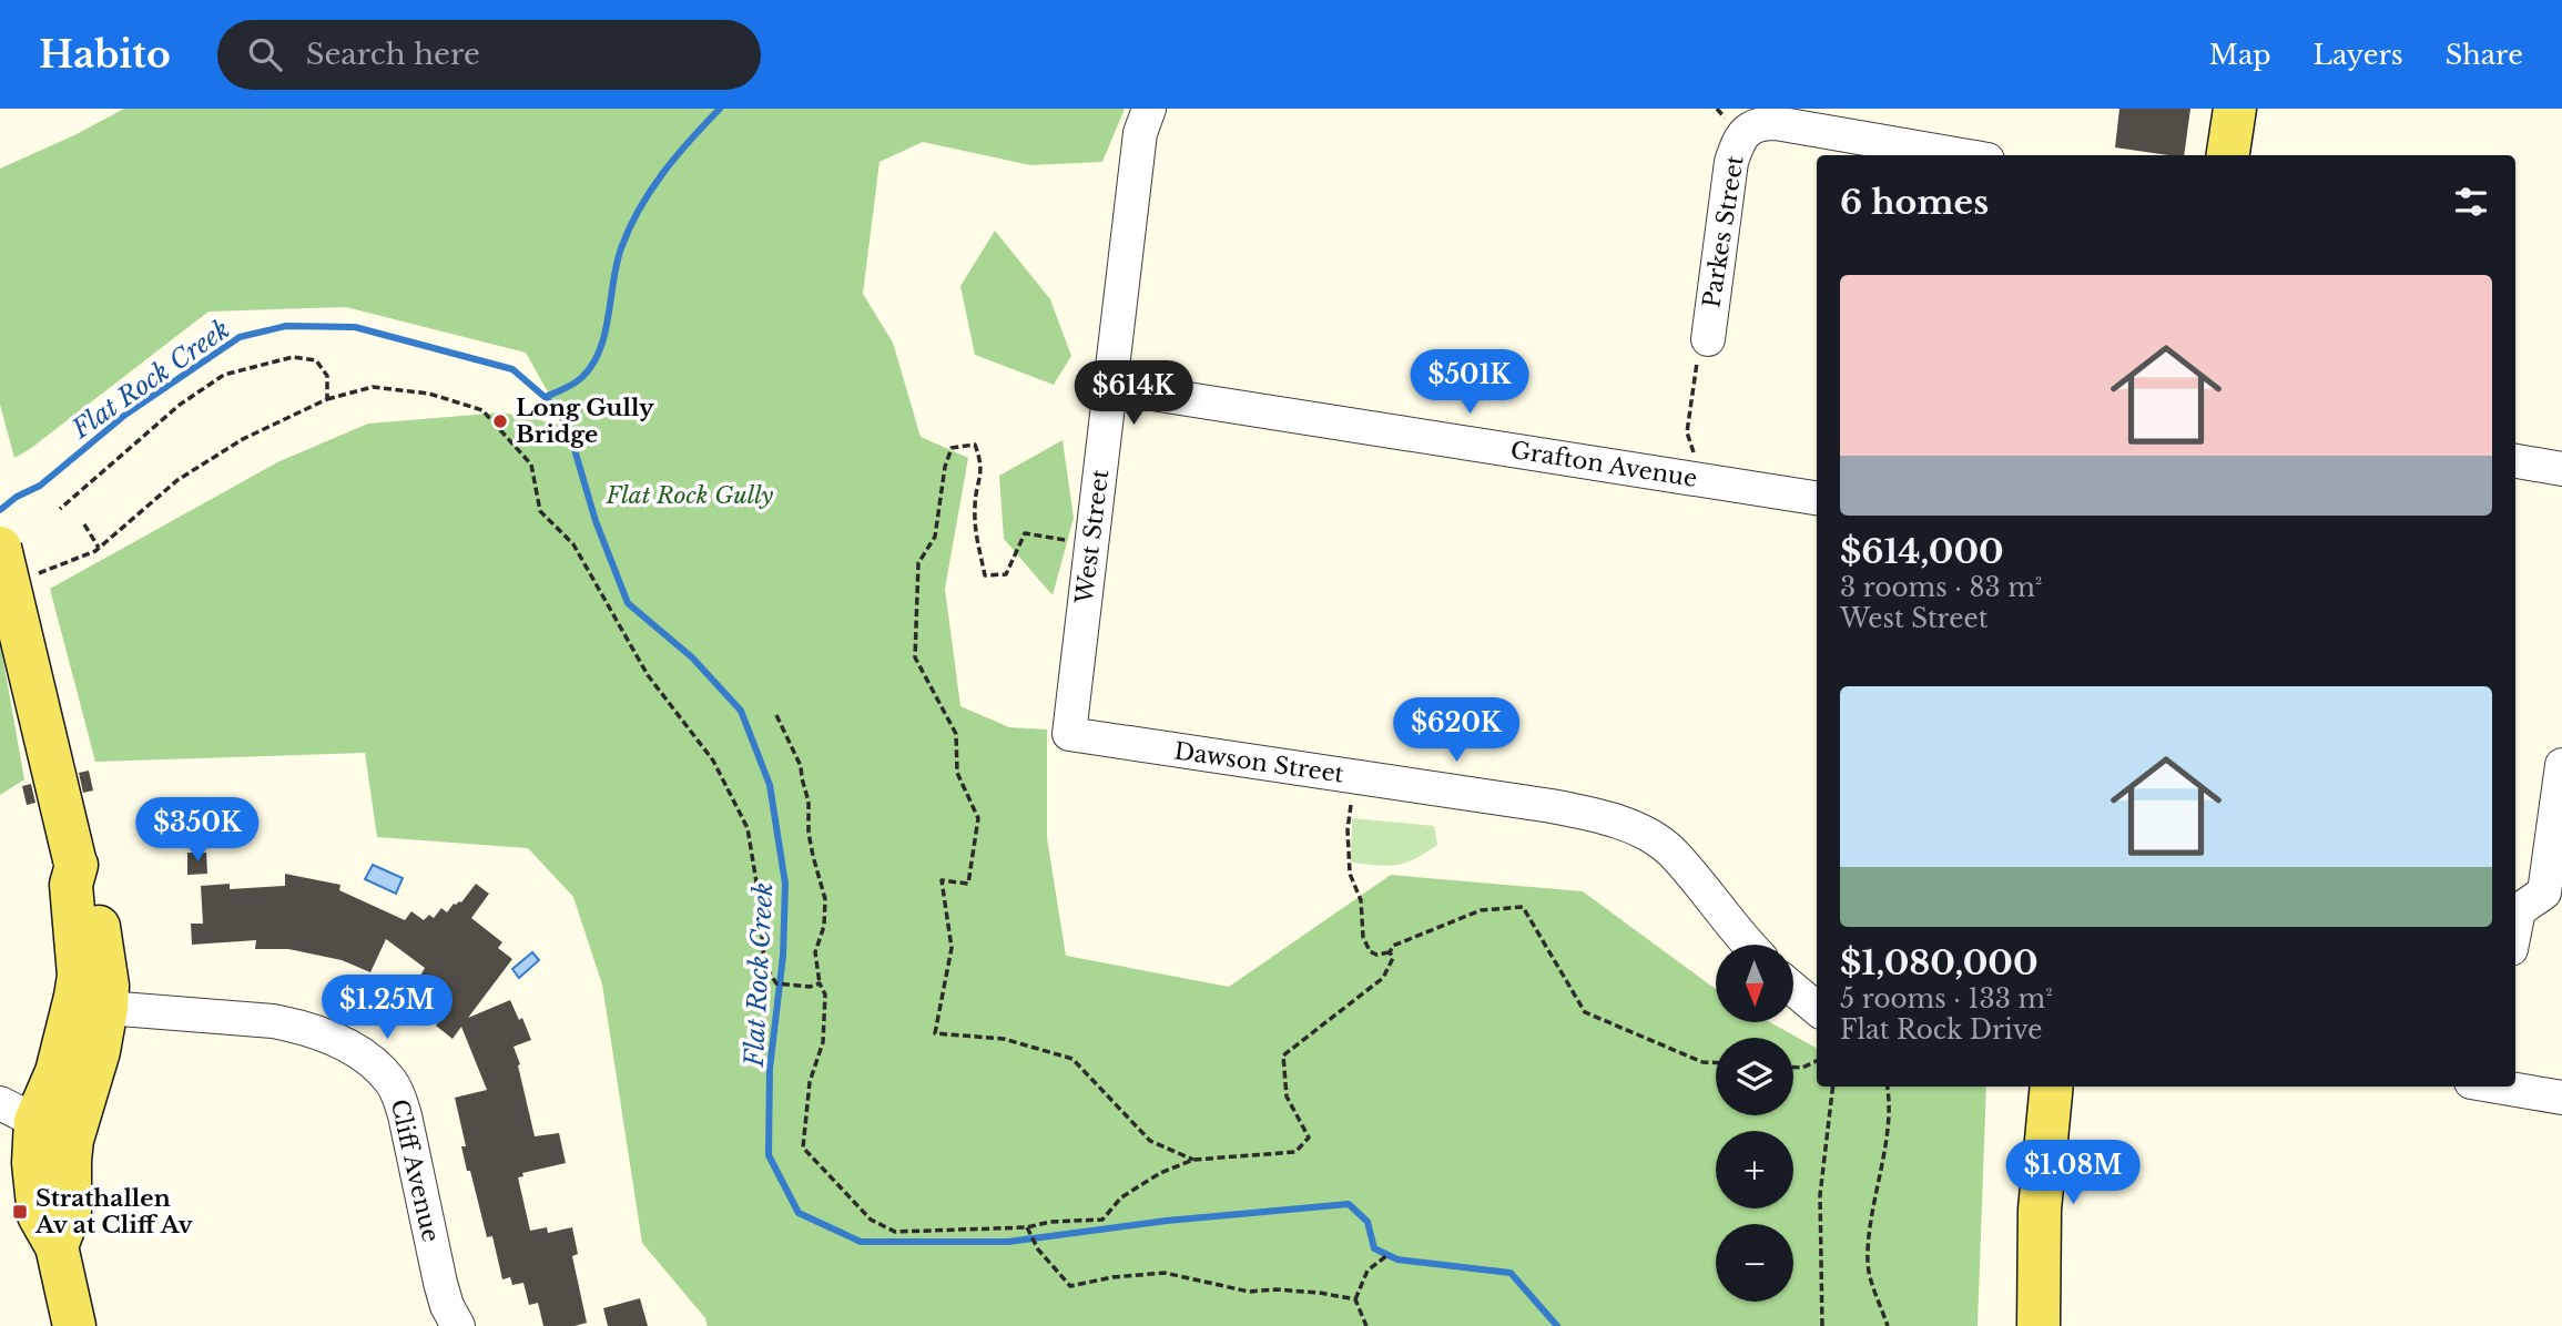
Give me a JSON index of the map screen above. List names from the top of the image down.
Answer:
{
  "streets": {
    "street": [
      "Parkes Street",
      "Grafton Avenue",
      "West Street",
      "Dawson Street",
      "Cliff Avenue"
    ]
  },
  "crossings": [
    ["Grafton Avenue", "West Street"],
    ["West Street", "Dawson Street"]
  ],
  "water": ["Flat Rock Creek"],
  "parks": ["Flat Rock Gully"],
  "places": {
    "other": ["Long Gully Bridge"],
    "transit": ["Strathallen Av at Cliff Av"]
  },
  "north": "bottom",
  "page": {
    "header": "Habito",
    "search": "Search here",
    "nav": ["Map", "Layers", "Share"],
    "heading": "6 homes",
    "list": [
      {
        "name": "$614,000",
        "note": "3 rooms · 83 m² · West Street"
      },
      {
        "name": "$1,080,000",
        "note": "5 rooms · 133 m² · Flat Rock Drive"
      }
    ],
    "price": [
      "$501K",
      "$614K",
      "$620K",
      "$350K",
      "$1.25M",
      "$1.08M"
    ],
    "map_buttons": ["+", "−"]
  }
}
